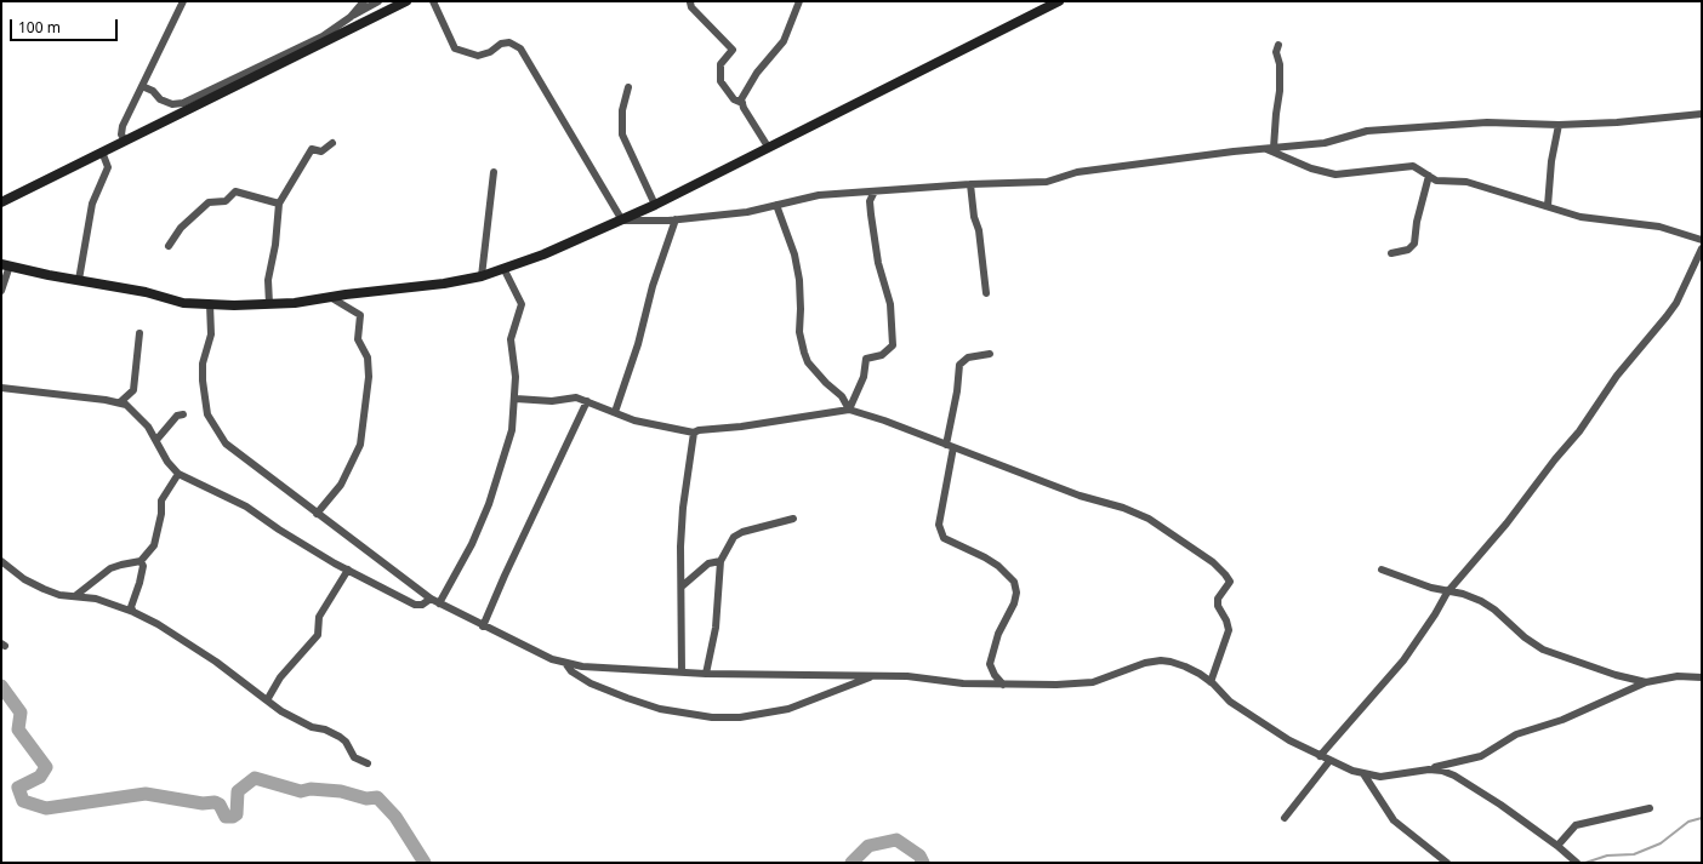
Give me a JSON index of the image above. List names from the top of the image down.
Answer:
{
  "scale_bar": "100 m"
}
